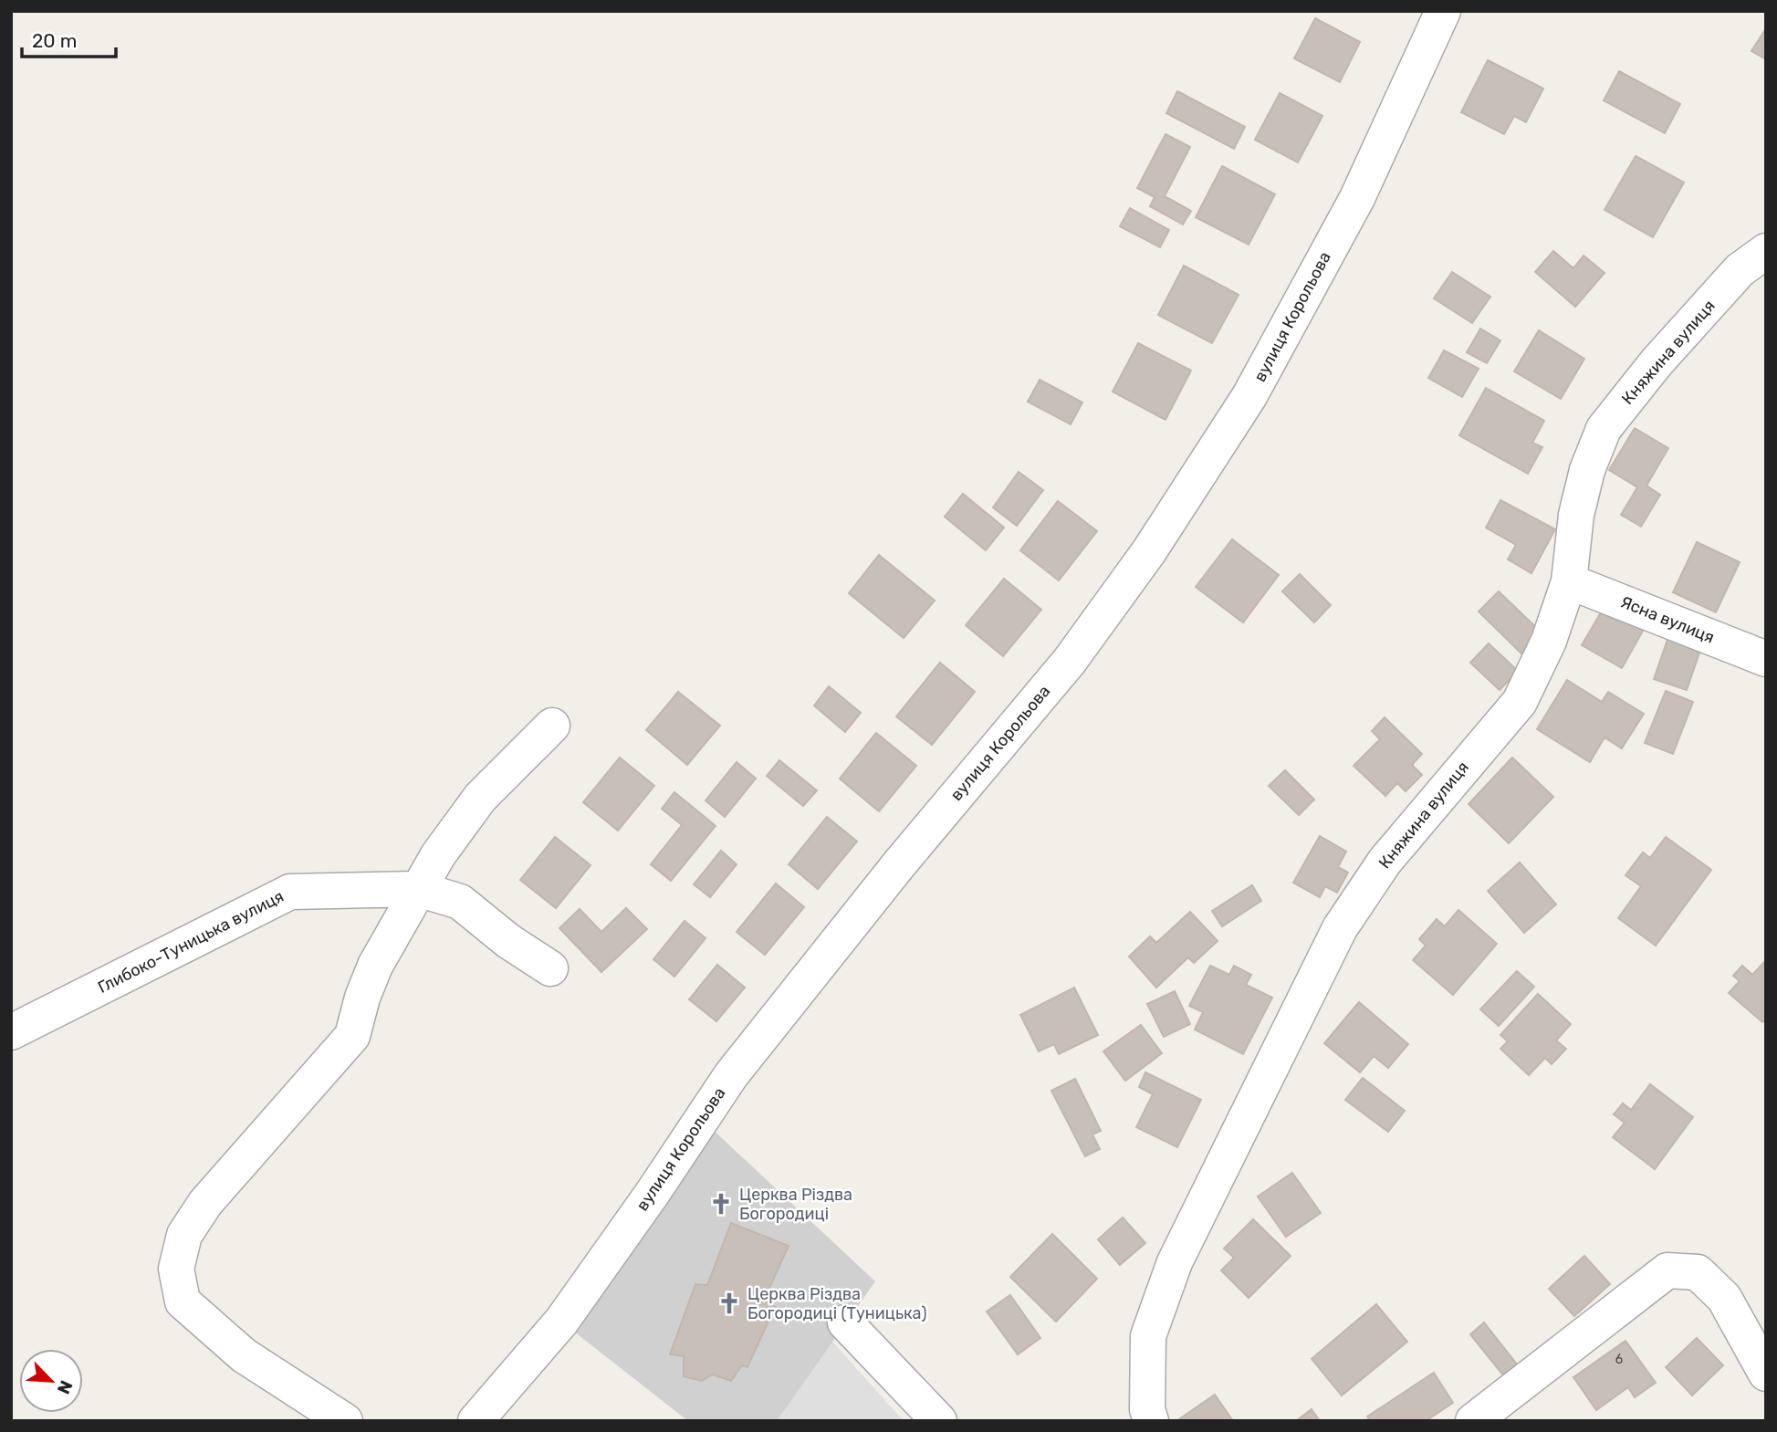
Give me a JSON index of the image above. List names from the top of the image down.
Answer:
{
  "streets": {
    "street": [
      "вулиця Корольова",
      "Княжина вулиця",
      "Ясна вулиця",
      "Глибоко-Туницька вулиця"
    ]
  },
  "crossings": [
    ["Княжина вулиця", "Ясна вулиця"]
  ],
  "places": {
    "church": ["Церква Різдва Богородиці", "Церква Різдва Богородиці (Туницька)"]
  },
  "house_numbers": ["6"],
  "scale_bar": "20 m",
  "north": "bottom right"
}
